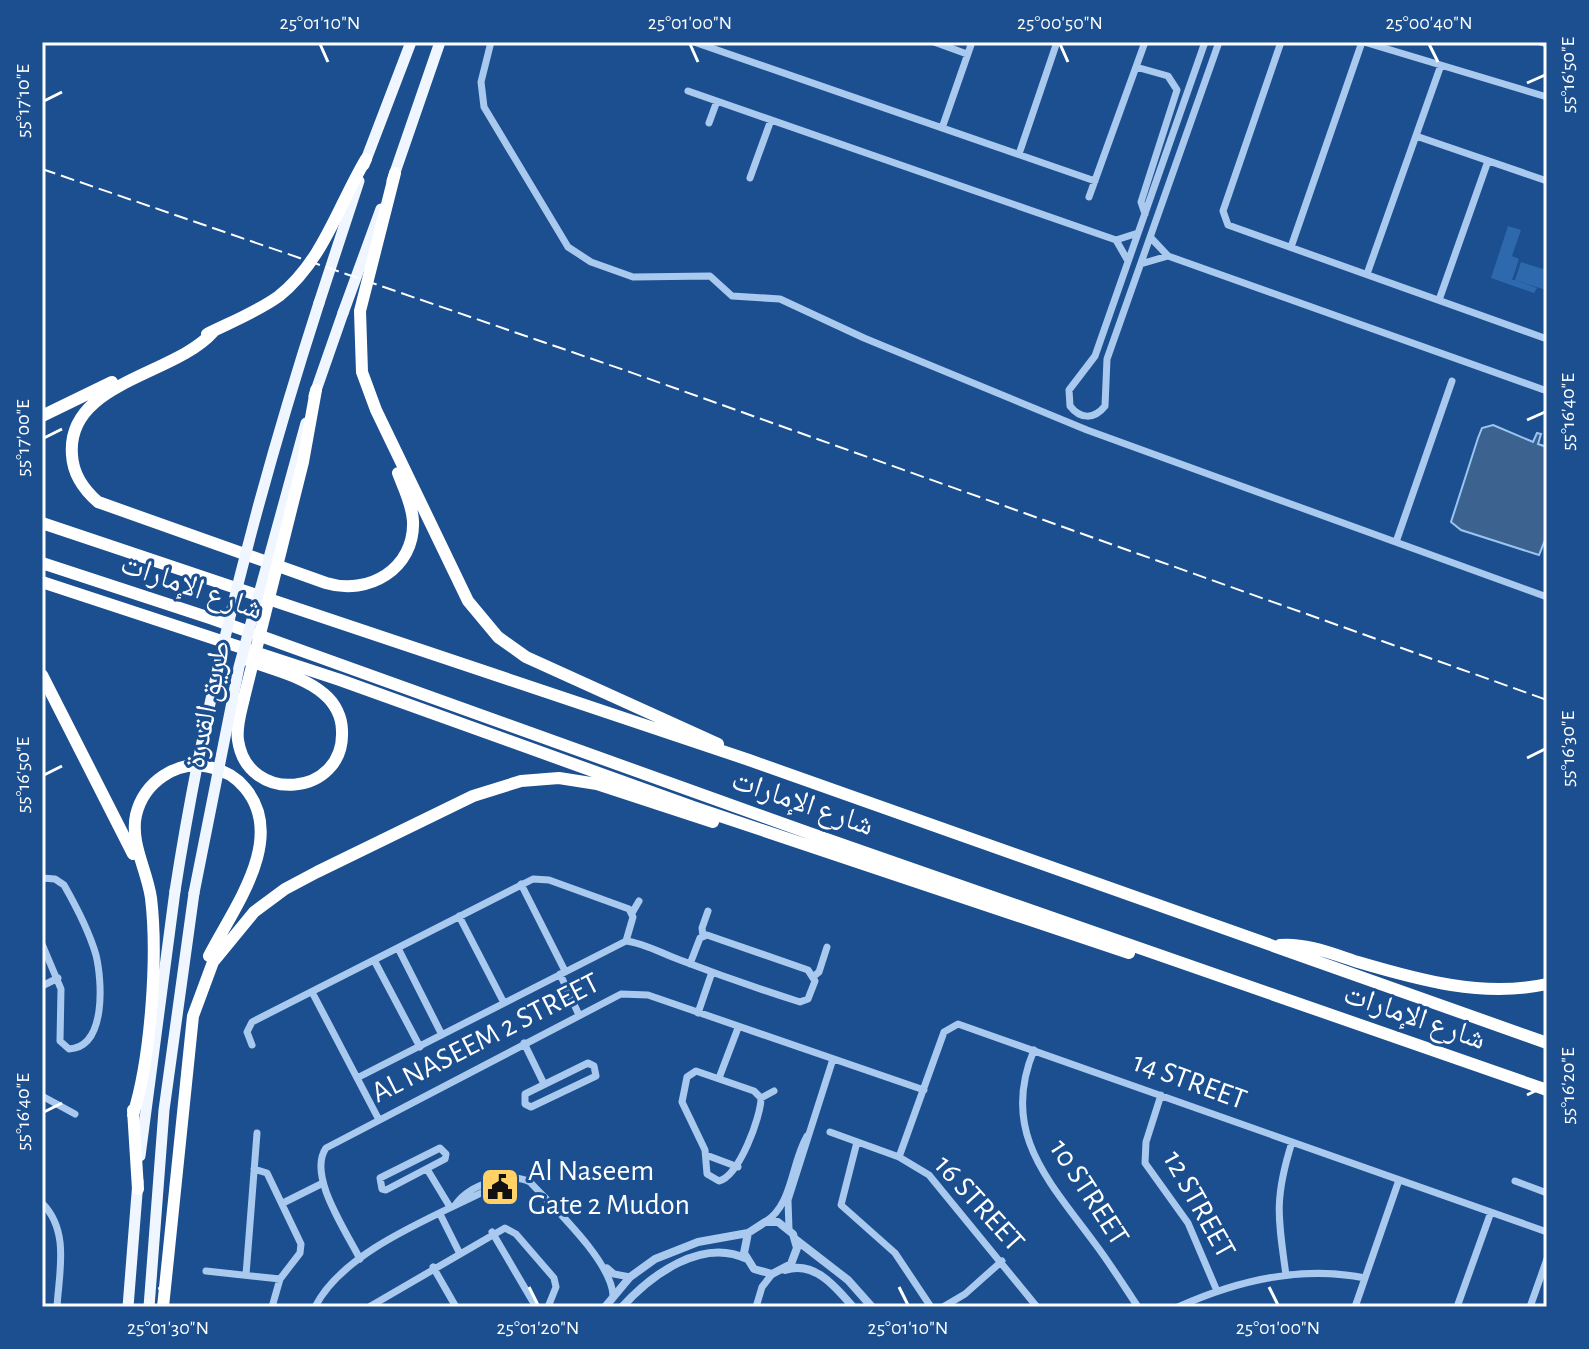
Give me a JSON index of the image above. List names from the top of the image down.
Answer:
{
  "streets": {
    "highway": ["شارع الإمارات"],
    "main road": ["طريق القدرة"],
    "street": [
      "AL NASEEM 2 STREET",
      "14 STREET",
      "10 STREET",
      "16 STREET",
      "12 STREET"
    ]
  },
  "crossings": [
    ["AL NASEEM 2 STREET", "14 STREET"],
    ["14 STREET", "10 STREET"],
    ["14 STREET", "16 STREET"],
    ["14 STREET", "12 STREET"]
  ],
  "places": {
    "public building": ["Al Naseem Gate 2 Mudon"]
  },
  "coordinates": [
    "25°01'10\"N",
    "25°01'00\"N",
    "25°00'50\"N",
    "25°00'40\"N",
    "55°16'50\"E",
    "55°17'10\"E",
    "55°16'40\"E",
    "55°17'00\"E",
    "55°16'30\"E",
    "55°16'20\"E",
    "25°01'30\"N",
    "25°01'20\"N"
  ]
}
